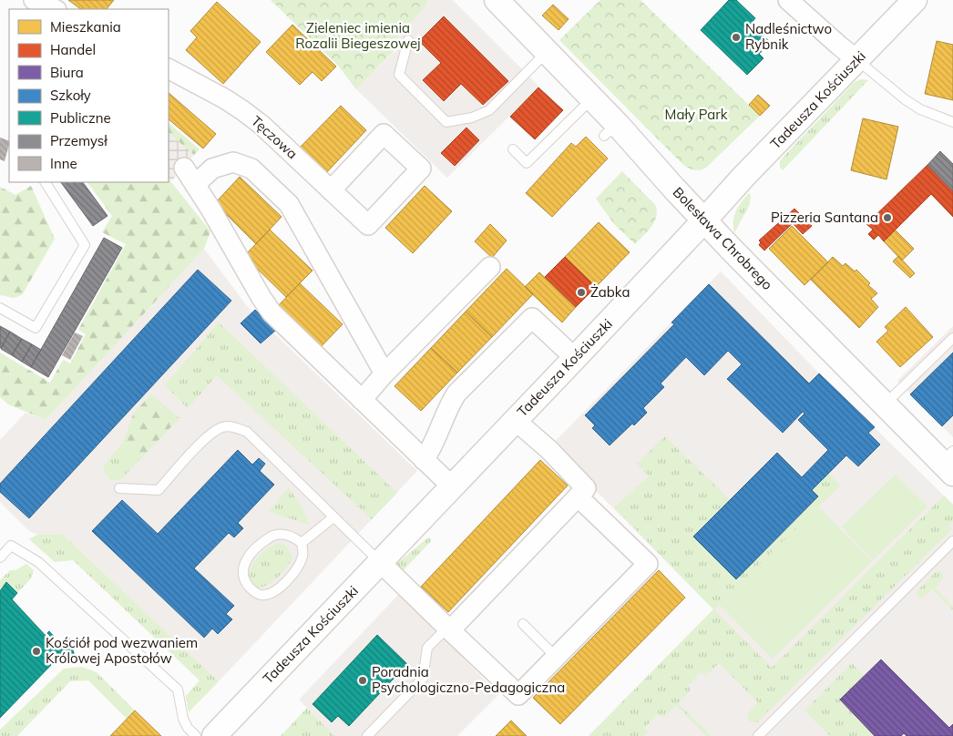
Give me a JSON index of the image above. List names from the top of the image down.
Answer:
{
  "streets": {
    "street": ["Tadeusza Kościuszki", "Tęczowa", "Bolesława Chrobrego"]
  },
  "crossings": [
    ["Tadeusza Kościuszki", "Bolesława Chrobrego"]
  ],
  "parks": ["Zieleniec imienia Rozalii Biegeszowej", "Mały Park"],
  "places": [
    "Nadleśnictwo Rybnik",
    "Pizzeria Santana",
    "Żabka",
    "Kościół pod wezwaniem Królowej Apostołów",
    "Poradnia Psychologiczno-Pedagogiczna"
  ],
  "legend": [
    "Mieszkania",
    "Handel",
    "Biura",
    "Szkoły",
    "Publiczne",
    "Przemysł",
    "Inne"
  ]
}
